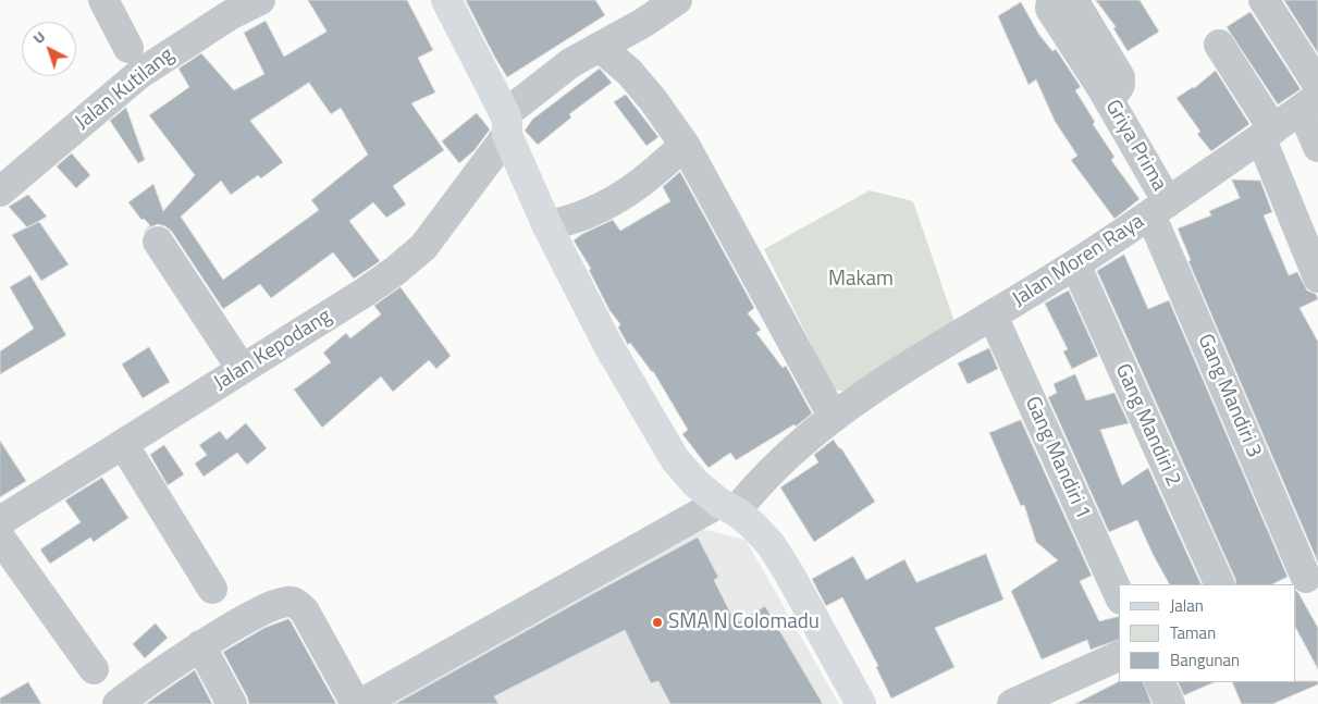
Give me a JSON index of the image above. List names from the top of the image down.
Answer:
{
  "streets": {
    "street": [
      "Jalan Kutilang",
      "Griya Prima",
      "Jalan Moren Raya",
      "Jalan Kepodang",
      "Gang Mandiri 3",
      "Gang Mandiri 2",
      "Gang Mandiri 1"
    ]
  },
  "crossings": [
    ["Griya Prima", "Jalan Moren Raya"],
    ["Griya Prima", "Gang Mandiri 3"],
    ["Jalan Moren Raya", "Gang Mandiri 3"],
    ["Jalan Moren Raya", "Gang Mandiri 2"],
    ["Jalan Moren Raya", "Gang Mandiri 1"]
  ],
  "parks": ["Makam"],
  "places": ["SMA N Colomadu"],
  "legend": ["Jalan", "Taman", "Bangunan"],
  "north": "top left"
}
